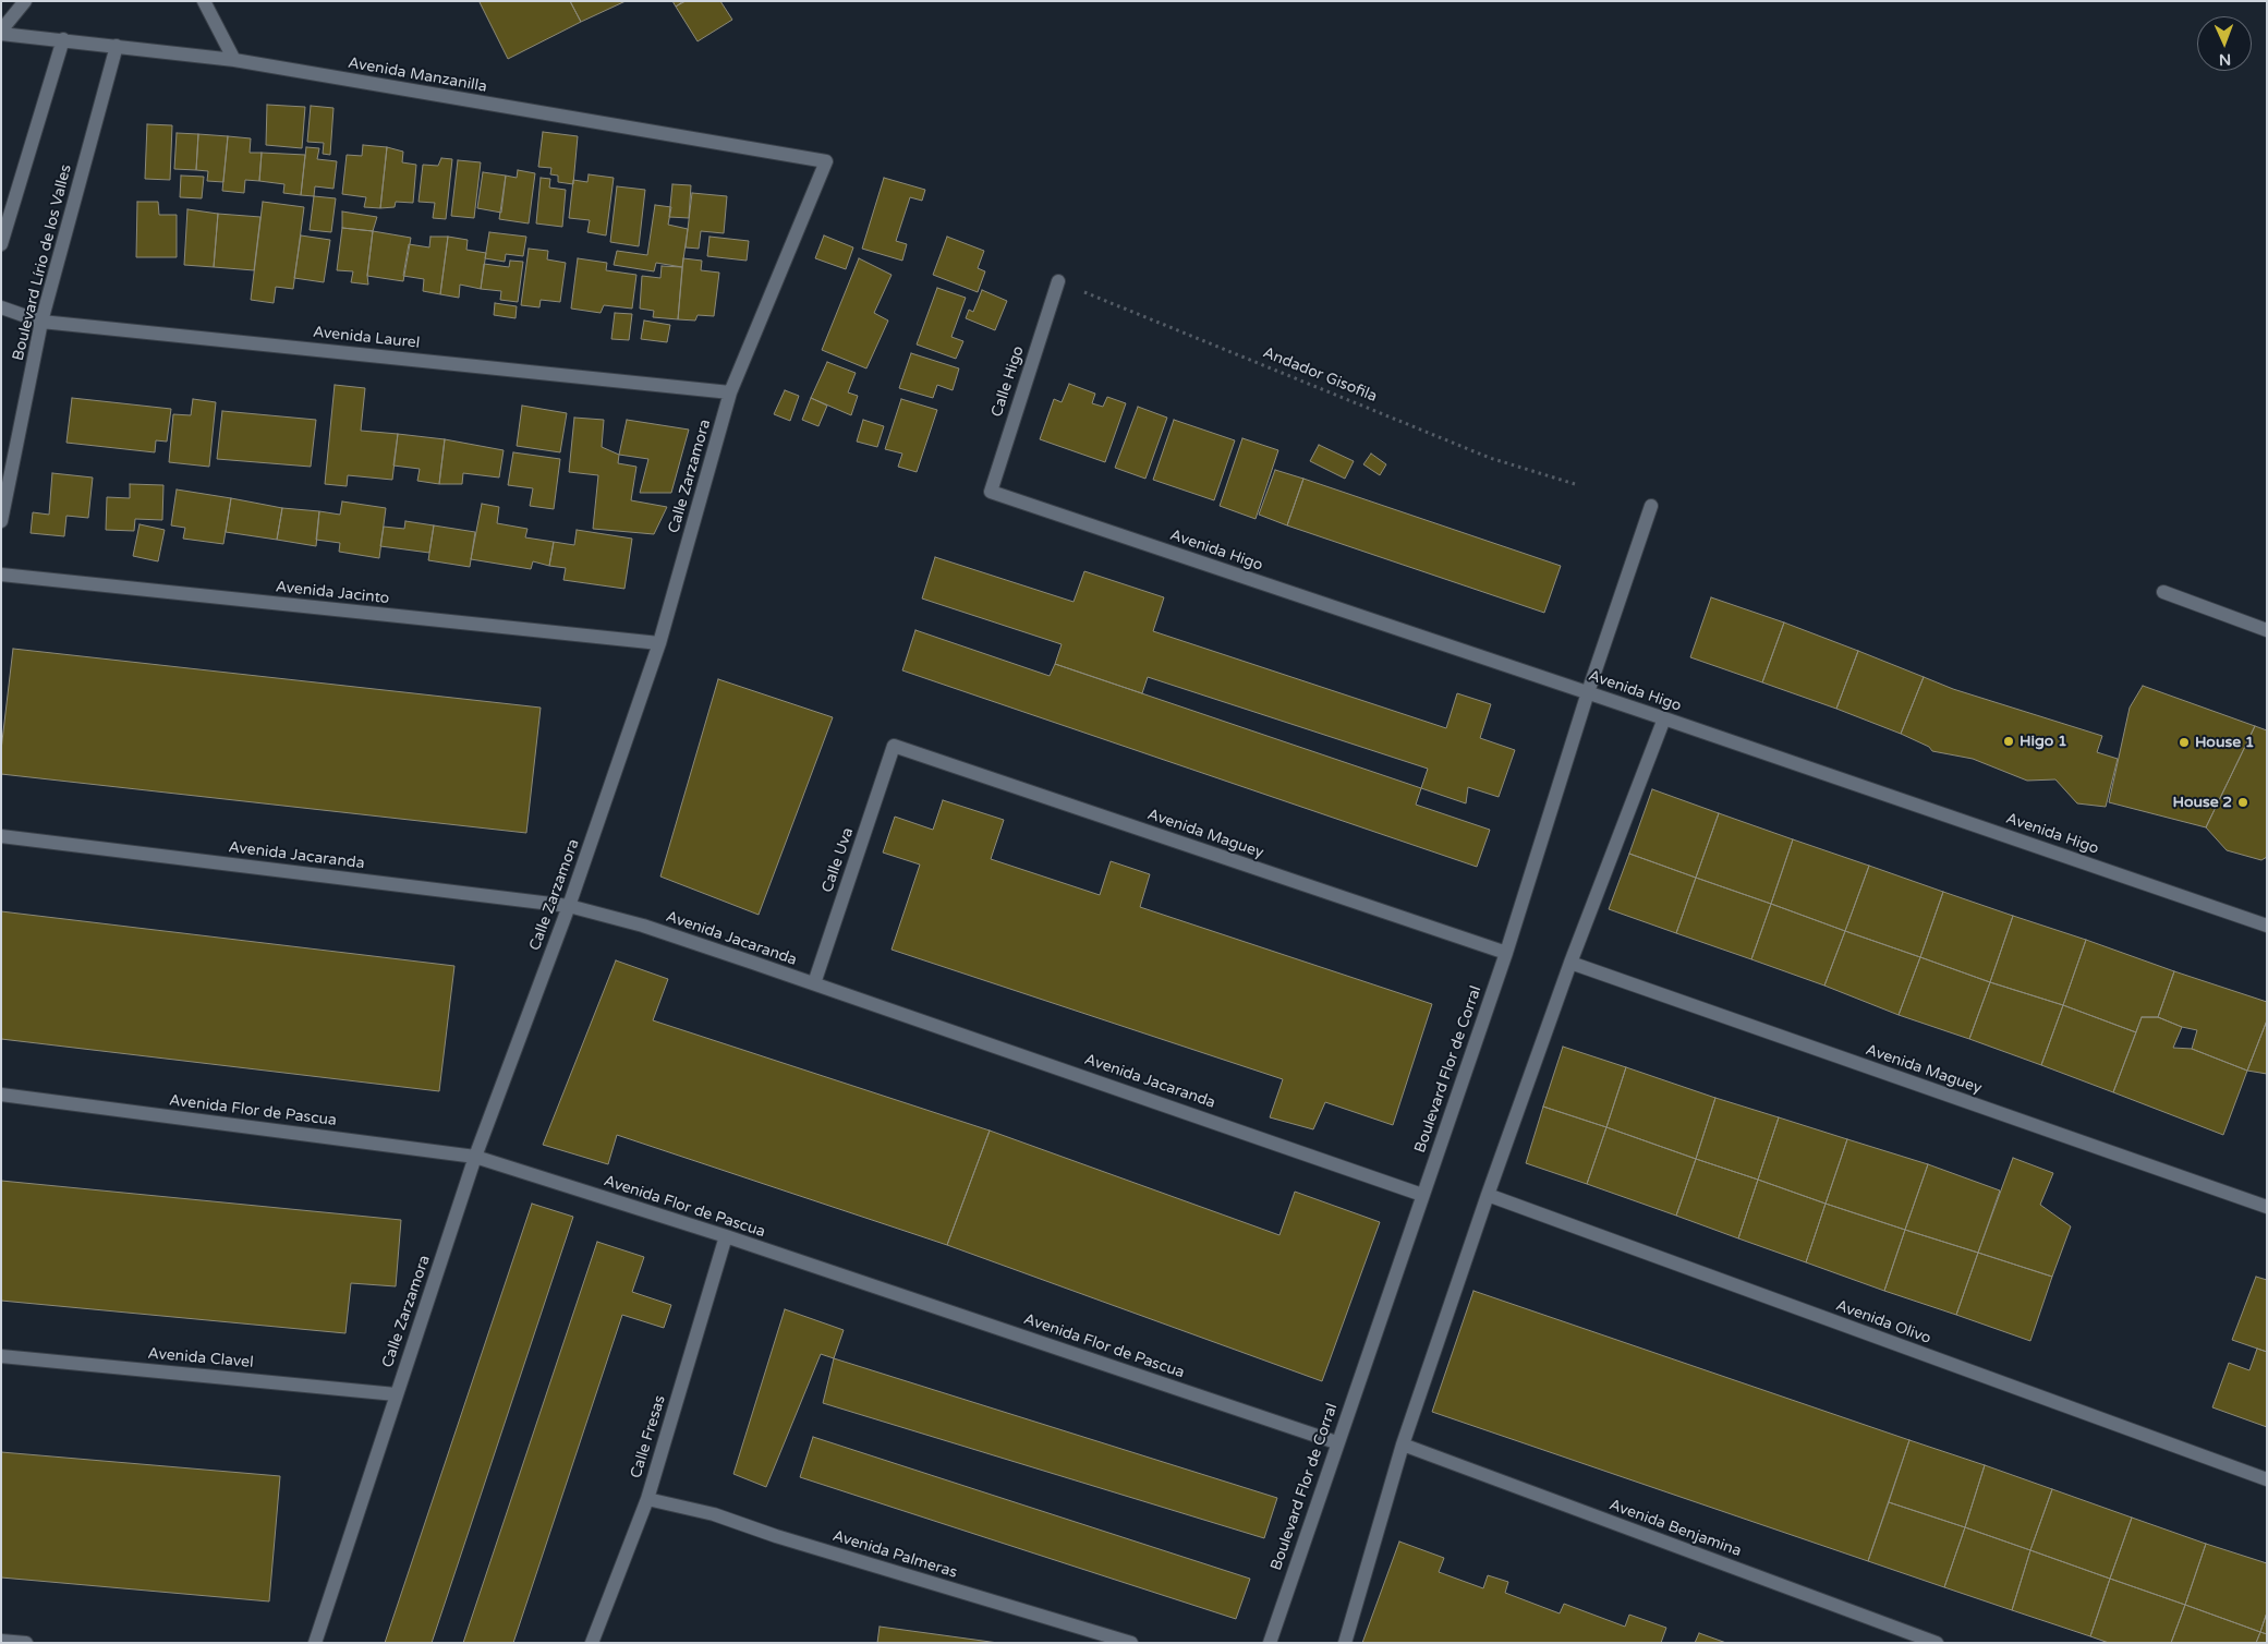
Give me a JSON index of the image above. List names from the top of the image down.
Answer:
{
  "streets": {
    "street": [
      "Avenida Manzanilla",
      "Boulevard Lírio de los Valles",
      "Avenida Laurel",
      "Calle Higo",
      "Calle Zarzamora",
      "Avenida Higo",
      "Avenida Jacinto",
      "Avenida Maguey",
      "Avenida Jacaranda",
      "Calle Uva",
      "Boulevard Flor de Corral",
      "Avenida Flor de Pascua",
      "Avenida Olivo",
      "Avenida Clavel",
      "Calle Fresas",
      "Avenida Benjamina",
      "Avenida Palmeras"
    ],
    "path": ["Andador Gisofila"]
  },
  "crossings": [
    ["Avenida Manzanilla", "Boulevard Lírio de los Valles"],
    ["Avenida Manzanilla", "Calle Zarzamora"],
    ["Boulevard Lírio de los Valles", "Avenida Laurel"],
    ["Avenida Laurel", "Calle Zarzamora"],
    ["Andador Gisofila", "Calle Higo"],
    ["Calle Higo", "Avenida Higo"],
    ["Calle Zarzamora", "Avenida Jacinto"],
    ["Calle Zarzamora", "Avenida Jacaranda"],
    ["Calle Zarzamora", "Avenida Flor de Pascua"],
    ["Calle Zarzamora", "Avenida Clavel"],
    ["Avenida Higo", "Boulevard Flor de Corral"],
    ["Avenida Maguey", "Calle Uva"],
    ["Avenida Maguey", "Boulevard Flor de Corral"],
    ["Avenida Jacaranda", "Calle Uva"],
    ["Avenida Jacaranda", "Boulevard Flor de Corral"],
    ["Boulevard Flor de Corral", "Avenida Flor de Pascua"],
    ["Avenida Flor de Pascua", "Calle Fresas"],
    ["Calle Fresas", "Avenida Palmeras"]
  ],
  "places": ["Higo 1", "House 1", "House 2"],
  "north": "bottom"
}
